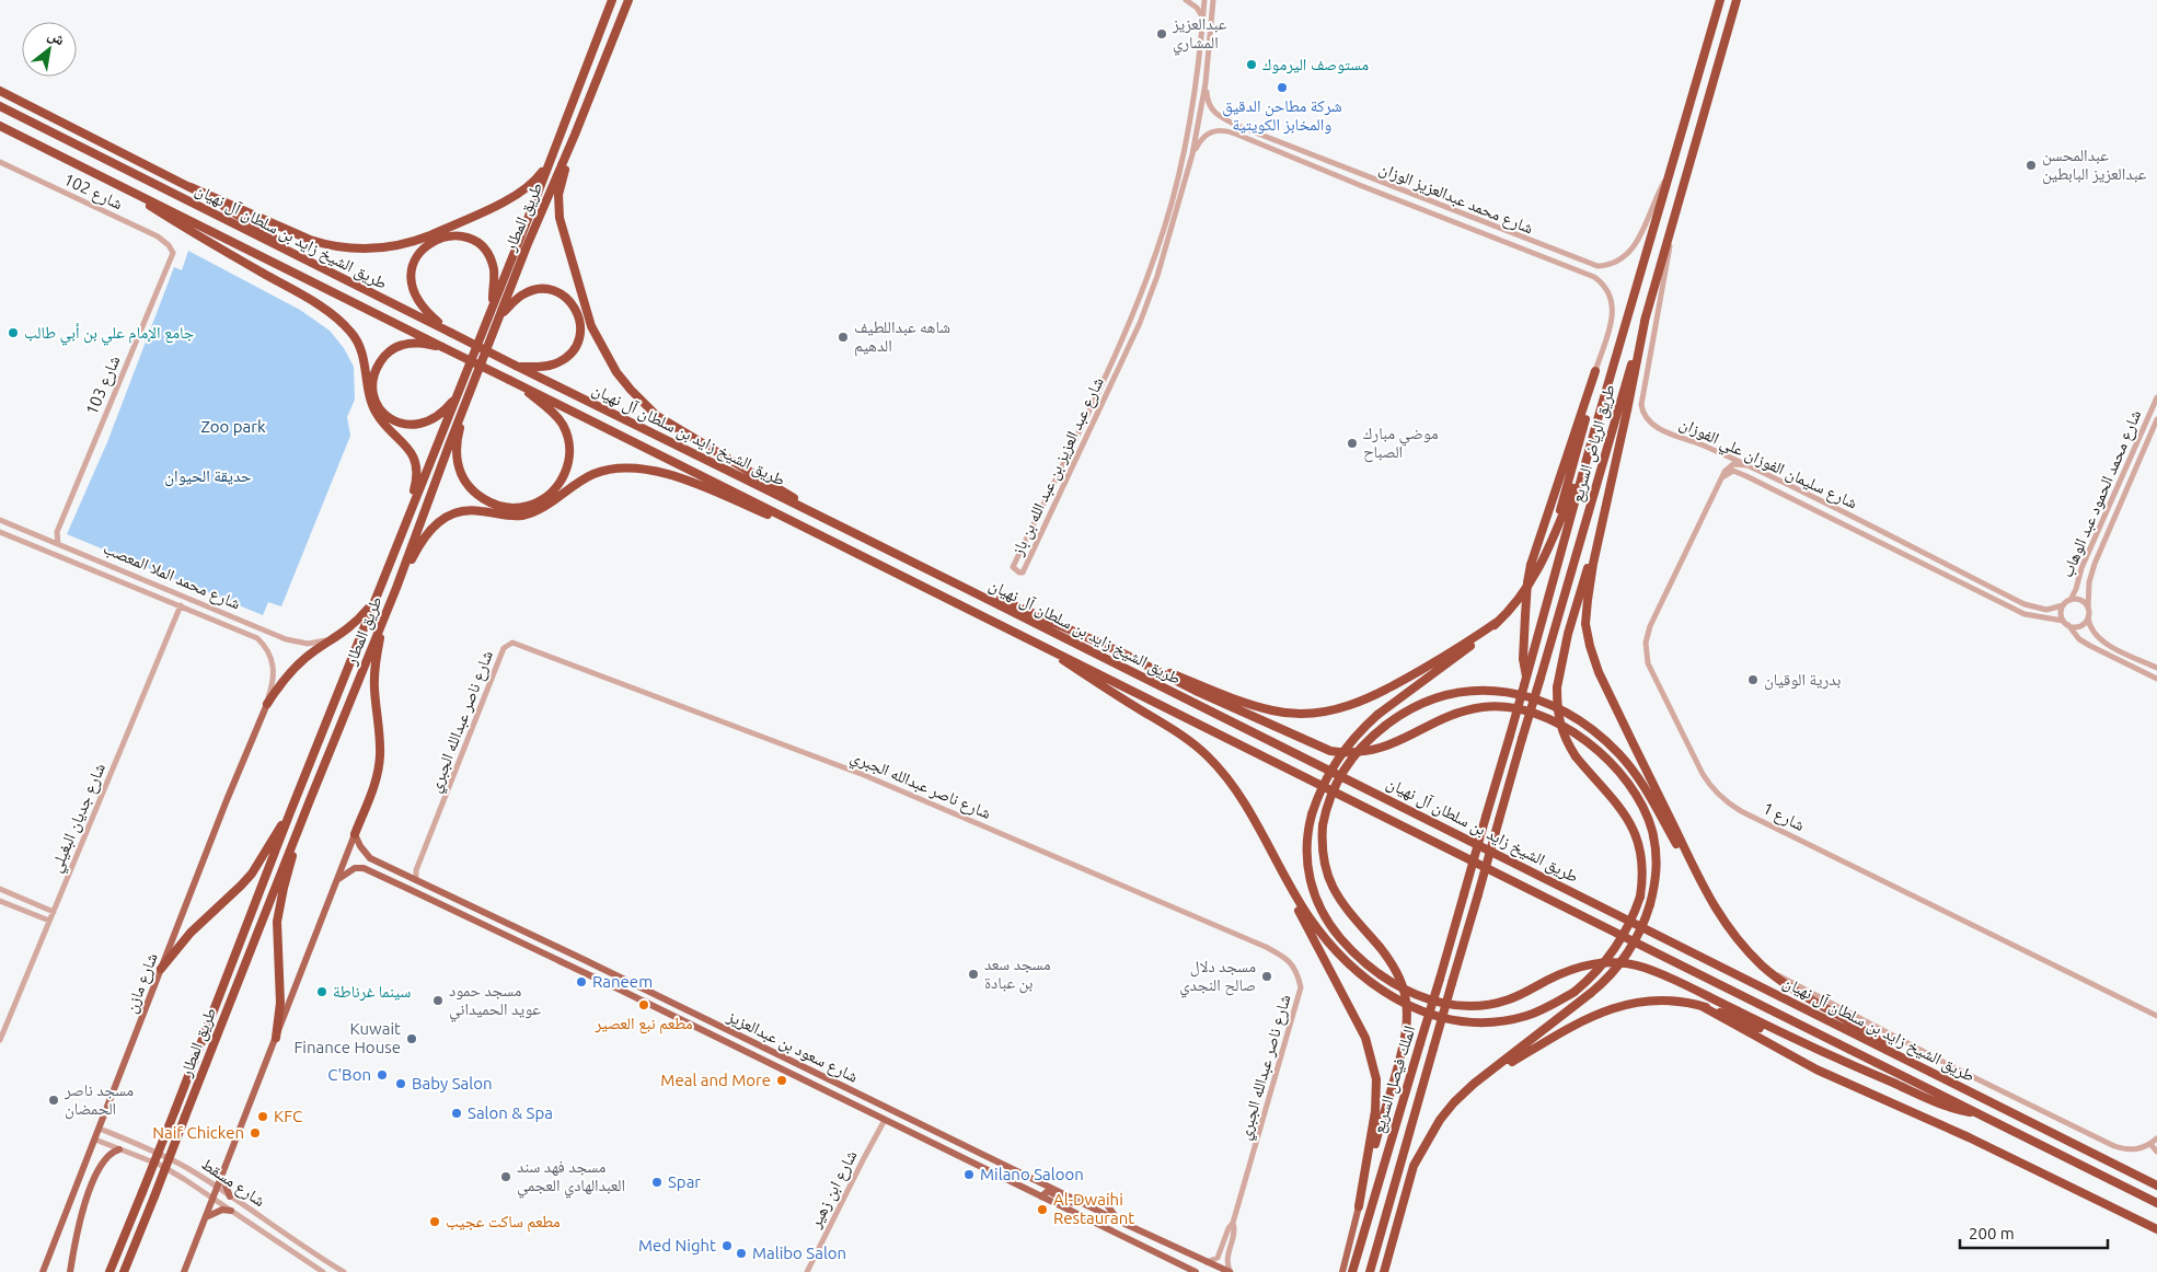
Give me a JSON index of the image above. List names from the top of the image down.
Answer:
{
  "streets": {
    "highway": [
      "طريق المطار",
      "طريق الشيخ زايد بن سلطان آل نهيان",
      "طريق الرياض السريع",
      "الملك فيصل السريع"
    ],
    "main road": ["شارع مازن", "شارع سعود بن عبدالعزيز"],
    "street": [
      "شارع 102",
      "شارع محمد عبدالعزيز الوزان",
      "شارع 103",
      "شارع سليمان الفوزان علي الفوزان",
      "شارع عبد العزيز بن عبد الله بن باز",
      "شارع محمد الحمود عبد الوهاب",
      "شارع محمد الملا المعصب",
      "شارع ناصر عبدالله الجبري",
      "شارع 1",
      "شارع جديان البغيلي",
      "شارع مسقط",
      "شارع ابن زهير"
    ]
  },
  "crossings": [
    ["شارع 102", "شارع 103"],
    ["شارع محمد عبدالعزيز الوزان", "طريق الرياض السريع"],
    ["شارع محمد عبدالعزيز الوزان", "شارع عبد العزيز بن عبد الله بن باز"],
    ["شارع 103", "شارع محمد الملا المعصب"],
    ["طريق الرياض السريع", "شارع سليمان الفوزان علي الفوزان"],
    ["طريق الرياض السريع", "الملك فيصل السريع"],
    ["شارع سليمان الفوزان علي الفوزان", "شارع محمد الحمود عبد الوهاب"],
    ["شارع محمد الملا المعصب", "شارع جديان البغيلي"],
    ["شارع ناصر عبدالله الجبري", "شارع سعود بن عبدالعزيز"],
    ["شارع مازن", "شارع مسقط"],
    ["شارع سعود بن عبدالعزيز", "شارع ابن زهير"]
  ],
  "parks": ["Zoo park", "حديقة الحيوان"],
  "places": [
    "عبدالعزيز المشاري",
    "مستوصف اليرموك",
    "شركة مطاحن الدقيق والمخابز الكويتية",
    "عبدالمحسن عبدالعزيز البابطين",
    "جامع الإمام علي بن أبي طالب",
    "شاهه عبداللطيف الدهيم",
    "موضي مبارك الصباح",
    "بدرية الوقيان",
    "مسجد سعد بن عبادة",
    "مسجد دلال صالح النجدي",
    "Raneem",
    "سينما غرناطة",
    "مسجد حمود عويد الحميداني",
    "مطعم نبع العصير",
    "Kuwait Finance House",
    "C'Bon",
    "Meal and More",
    "Baby Salon",
    "مسجد ناصر الحمضان",
    "Salon & Spa",
    "KFC",
    "Naif Chicken",
    "Milano Saloon",
    "مسجد فهد سند العبدالهادي العجمي",
    "Spar",
    "Al-Dwaihi Restaurant",
    "مطعم ساكت عجيب",
    "Med Night",
    "Malibo Salon"
  ],
  "scale_bar": "200 m",
  "north": "top right"
}
